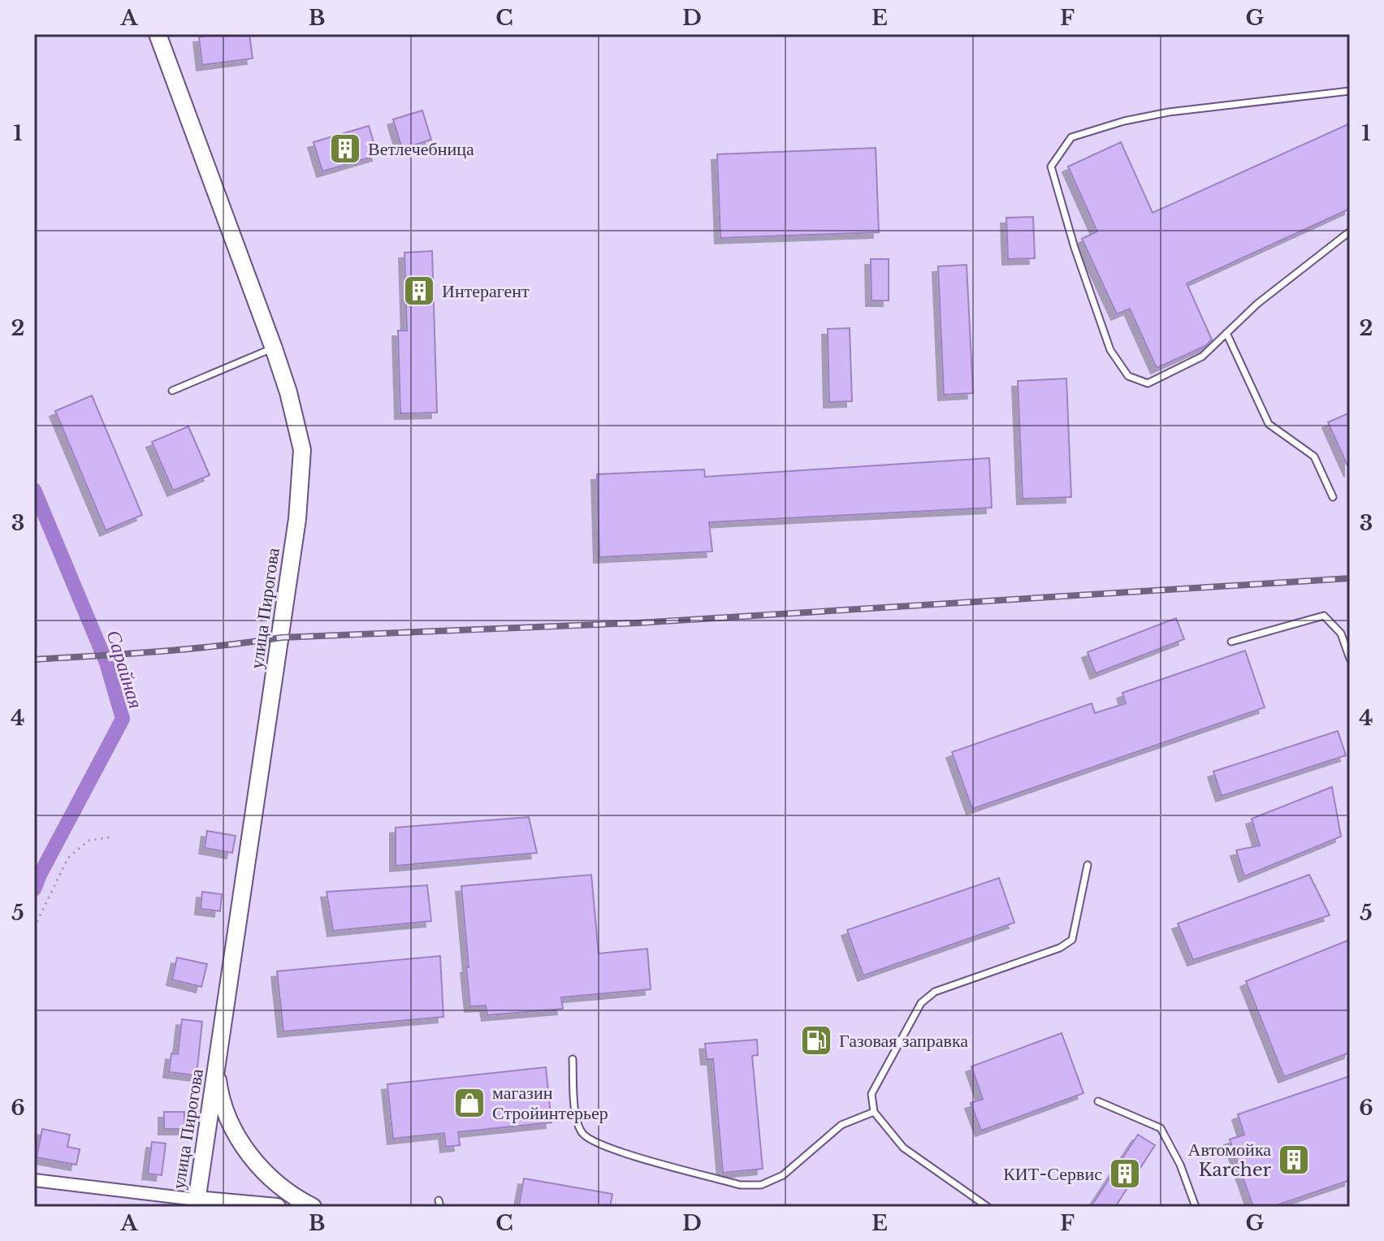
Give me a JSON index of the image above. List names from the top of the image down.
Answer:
{
  "streets": {
    "main road": ["улица Пирогова"]
  },
  "water": ["Сарайная"],
  "places": {
    "building": [
      "Ветлечебница",
      "Интерагент",
      "Автомойка Karcher",
      "КИТ-Сервис"
    ],
    "fuel station": ["Газовая заправка"],
    "shop": ["магазин Стройинтерьер"]
  },
  "grid": {
    "columns": [
      "A",
      "B",
      "C",
      "D",
      "E",
      "F",
      "G"
    ],
    "rows": [
      "1",
      "2",
      "3",
      "4",
      "5",
      "6"
    ]
  }
}
